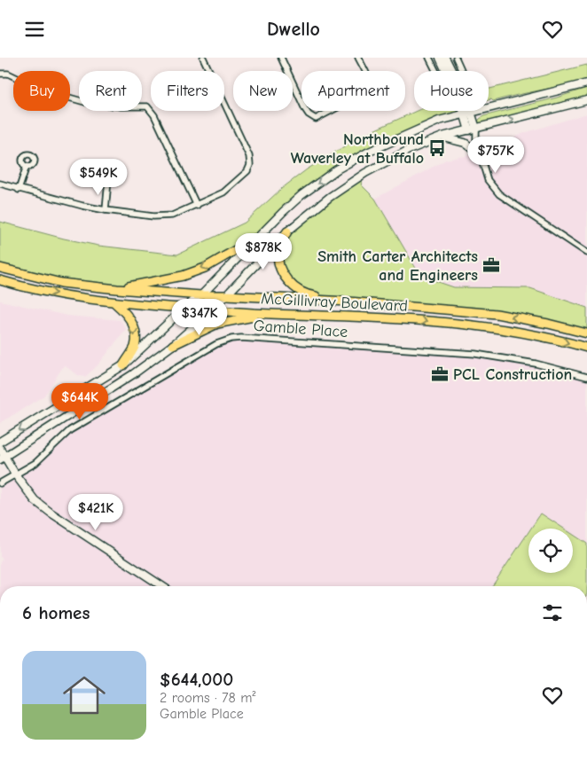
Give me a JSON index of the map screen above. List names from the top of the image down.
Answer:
{
  "streets": {
    "main road": ["McGillivray Boulevard"],
    "street": ["Gamble Place"]
  },
  "places": {
    "bus stop": ["Northbound Waverley at Buffalo"],
    "office": ["Smith Carter Architects and Engineers", "PCL Construction"]
  },
  "page": {
    "header": "Dwello",
    "chip": [
      "Buy",
      "Rent",
      "Filters",
      "New",
      "Apartment",
      "House"
    ],
    "price": [
      "$757K",
      "$549K",
      "$878K",
      "$347K",
      "$644K",
      "$421K"
    ],
    "heading": "6 homes",
    "list": [
      {
        "name": "$644,000",
        "note": "2 rooms · 78 m² · Gamble Place"
      }
    ]
  }
}
